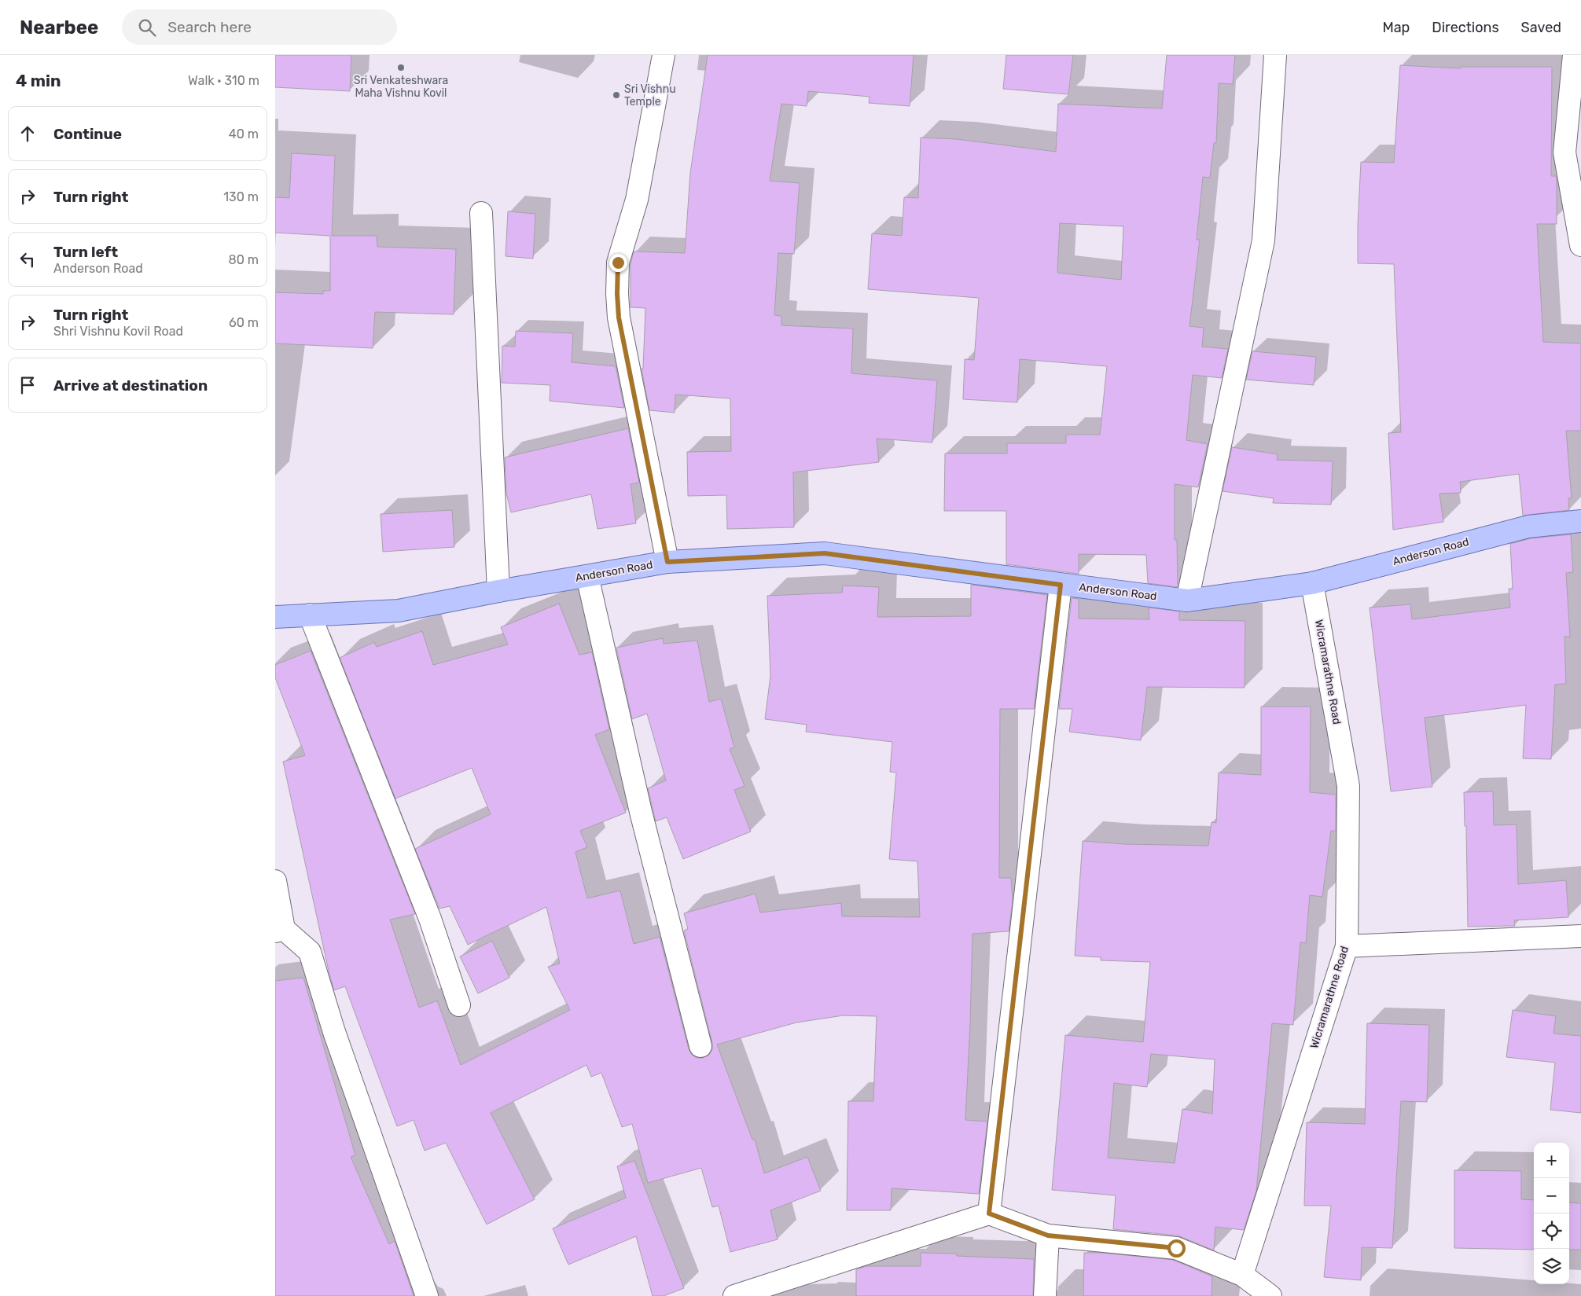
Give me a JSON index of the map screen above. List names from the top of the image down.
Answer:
{
  "streets": {
    "main road": ["Anderson Road"],
    "street": ["Wicramarathne Road"]
  },
  "crossings": [
    ["Anderson Road", "Wicramarathne Road"]
  ],
  "places": ["Sri Venkateshwara Maha Vishnu Kovil", "Sri Vishnu Temple"],
  "page": {
    "header": "Nearbee",
    "search": "Search here",
    "nav": ["Map", "Directions", "Saved"],
    "heading": ["4 min", "Walk · 310 m"],
    "list": [
      ["Continue", "40 m"],
      ["Turn right", "130 m"],
      ["Turn left", "Anderson Road", "80 m"],
      ["Turn right", "Shri Vishnu Kovil Road", "60 m"],
      "Arrive at destination"
    ],
    "map_buttons": ["+", "−"]
  }
}
